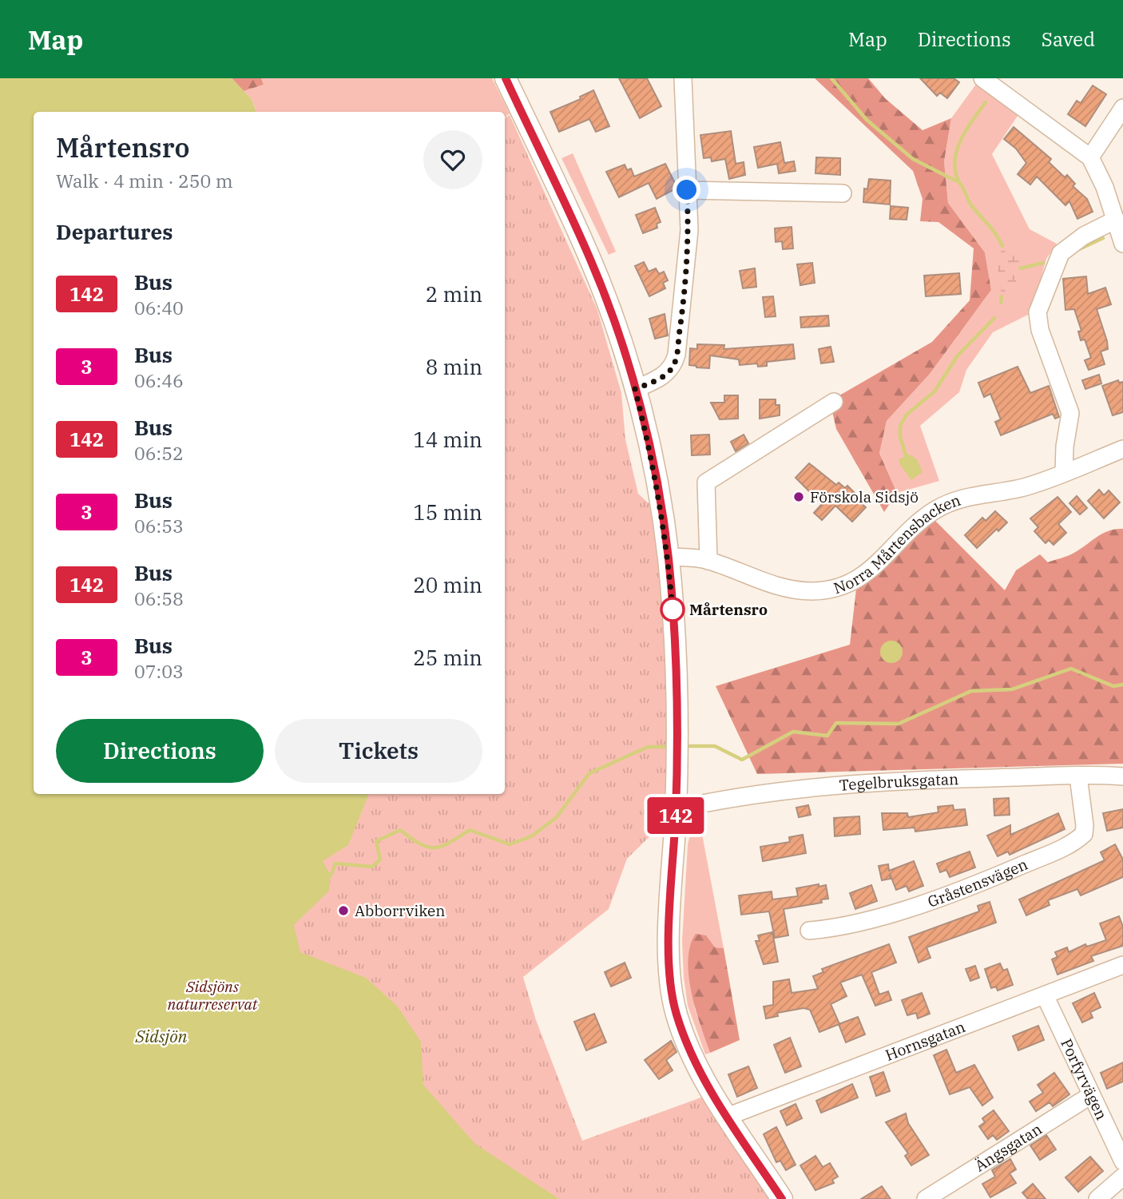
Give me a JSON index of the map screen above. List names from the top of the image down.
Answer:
{
  "streets": {
    "street": [
      "Norra Mårtensbacken",
      "Tegelbruksgatan",
      "Gråstensvägen",
      "Hornsgatan",
      "Porfyrvägen",
      "Ängsgatan"
    ]
  },
  "crossings": [
    ["Tegelbruksgatan", "Gråstensvägen"],
    ["Hornsgatan", "Porfyrvägen"],
    ["Porfyrvägen", "Ängsgatan"]
  ],
  "water": ["Sidsjön"],
  "parks": ["Sidsjöns naturreservat"],
  "places": ["Förskola Sidsjö", "Mårtensro", "Abborrviken"],
  "lines": ["bus line 142"],
  "page": {
    "header": "Map",
    "nav": ["Map", "Directions", "Saved"],
    "on_map": "142",
    "heading": [
      ["Mårtensro", "Walk · 4 min · 250 m"],
      "Departures"
    ],
    "list": [
      {
        "mark": "142",
        "name": "Bus",
        "note": "06:40",
        "value": "2 min"
      },
      {
        "mark": "3",
        "name": "Bus",
        "note": "06:46",
        "value": "8 min"
      },
      {
        "mark": "142",
        "name": "Bus",
        "note": "06:52",
        "value": "14 min"
      },
      {
        "mark": "3",
        "name": "Bus",
        "note": "06:53",
        "value": "15 min"
      },
      {
        "mark": "142",
        "name": "Bus",
        "note": "06:58",
        "value": "20 min"
      },
      {
        "mark": "3",
        "name": "Bus",
        "note": "07:03",
        "value": "25 min"
      }
    ],
    "buttons": ["Directions", "Tickets"]
  }
}
